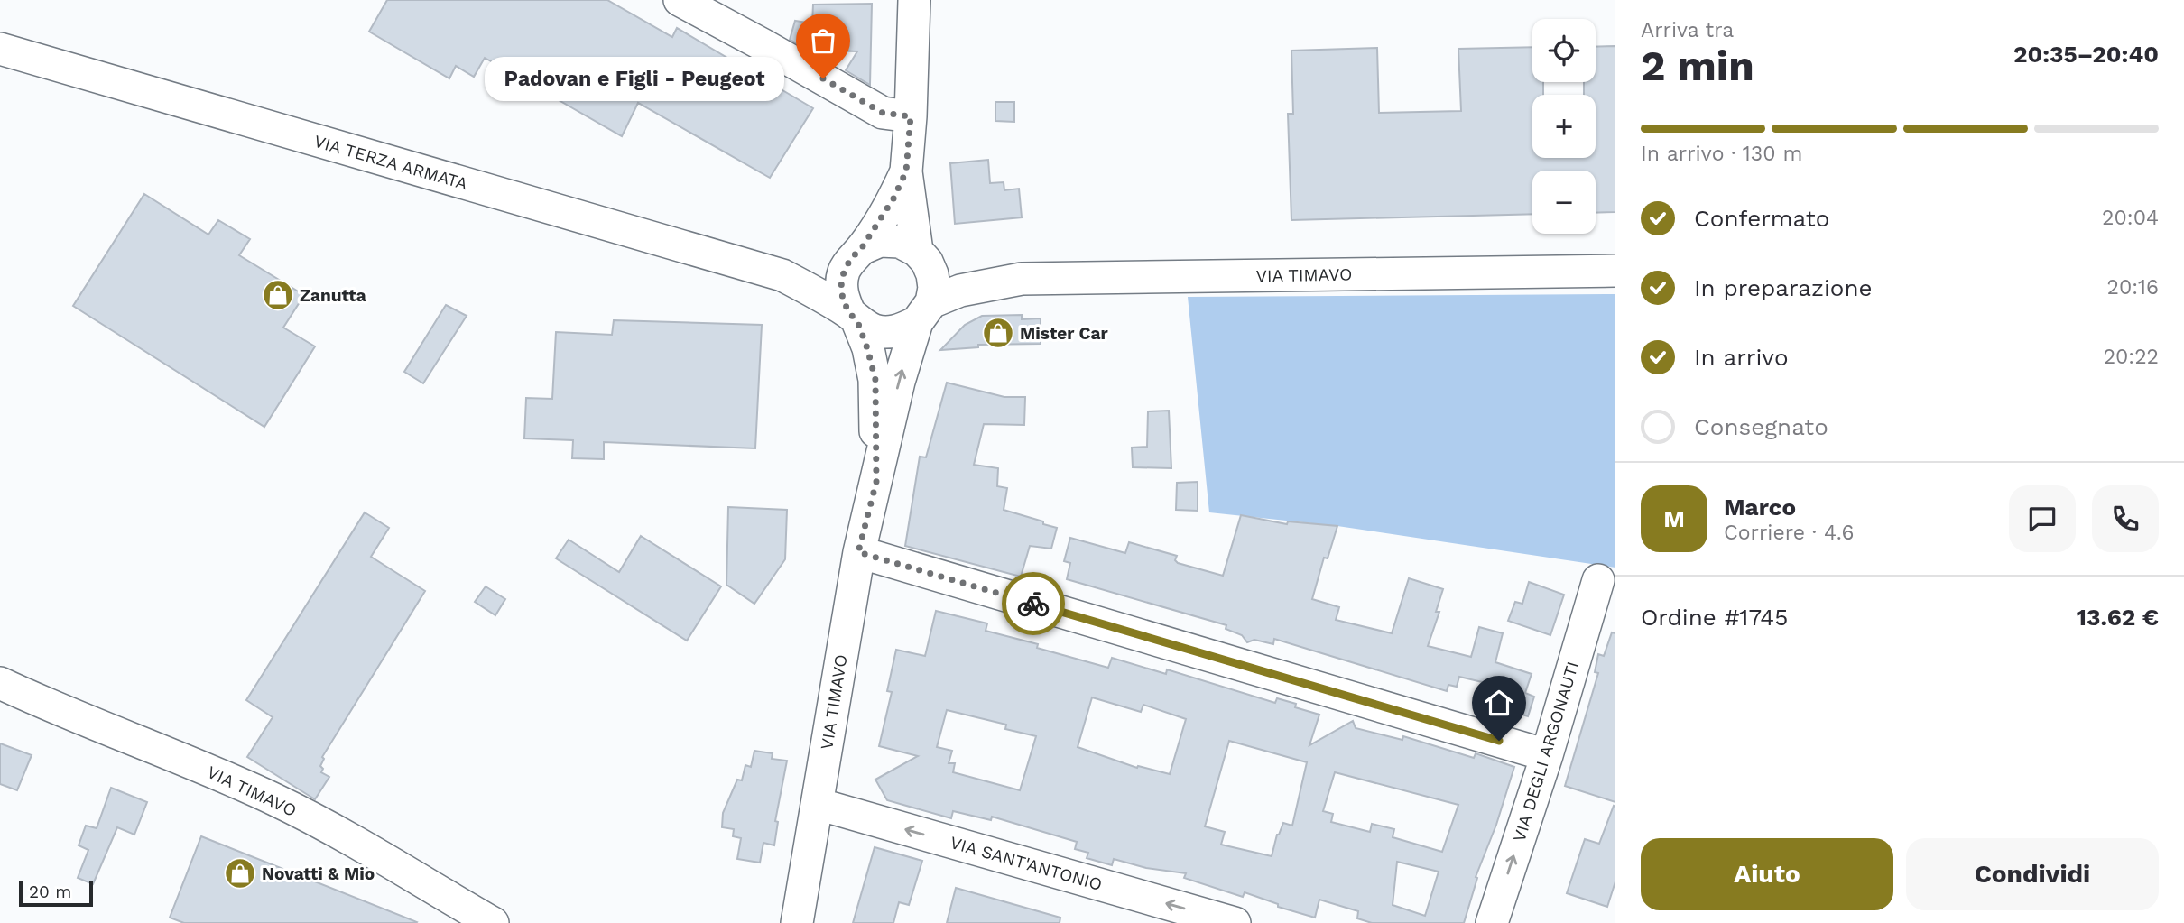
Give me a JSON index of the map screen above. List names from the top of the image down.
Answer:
{
  "streets": {
    "street": [
      "VIA TERZA ARMATA",
      "VIA TIMAVO",
      "VIA DEGLI ARGONAUTI",
      "VIA SANT'ANTONIO"
    ]
  },
  "crossings": [
    ["VIA TERZA ARMATA", "VIA TIMAVO"],
    ["VIA TIMAVO", "VIA SANT'ANTONIO"]
  ],
  "one_way": ["VIA DEGLI ARGONAUTI"],
  "places": {
    "other": ["Padovan e Figli - Peugeot"],
    "shop": ["Zanutta", "Mister Car", "Novatti & Mio"]
  },
  "scale_bar": "20 m",
  "page": {
    "heading": ["2 min", "Arriva tra", "20:35–20:40"],
    "panel": [
      "Marco",
      "Corriere · 4.6",
      "Ordine #1745",
      "13.62 €"
    ],
    "map_buttons": ["+", "−"],
    "bubble": "Padovan e Figli - Peugeot",
    "bar": "In arrivo · 130 m",
    "list": [
      ["Confermato", "20:04"],
      ["In preparazione", "20:16"],
      ["In arrivo", "20:22"],
      "Consegnato"
    ],
    "round": "M",
    "buttons": ["Aiuto", "Condividi"],
    "scale": "20 m"
  }
}
